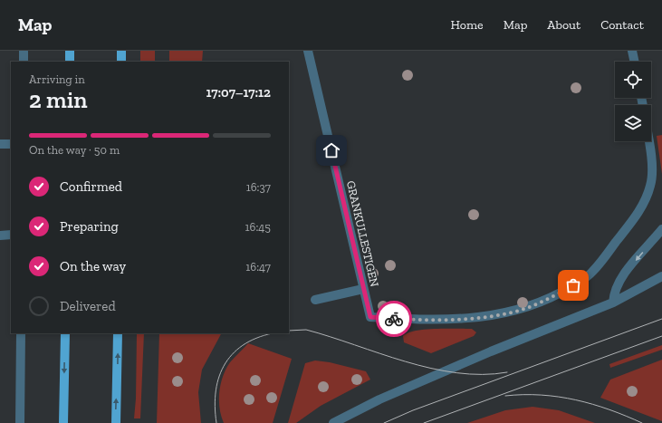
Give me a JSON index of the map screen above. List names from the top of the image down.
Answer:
{
  "streets": {
    "street": ["GRANKULLESTIGEN"]
  },
  "page": {
    "header": "Map",
    "nav": [
      "Home",
      "Map",
      "About",
      "Contact"
    ],
    "heading": ["2 min", "Arriving in", "17:07–17:12"],
    "bar": "On the way · 50 m",
    "list": [
      ["Confirmed", "16:37"],
      ["Preparing", "16:45"],
      ["On the way", "16:47"],
      "Delivered"
    ]
  }
}
